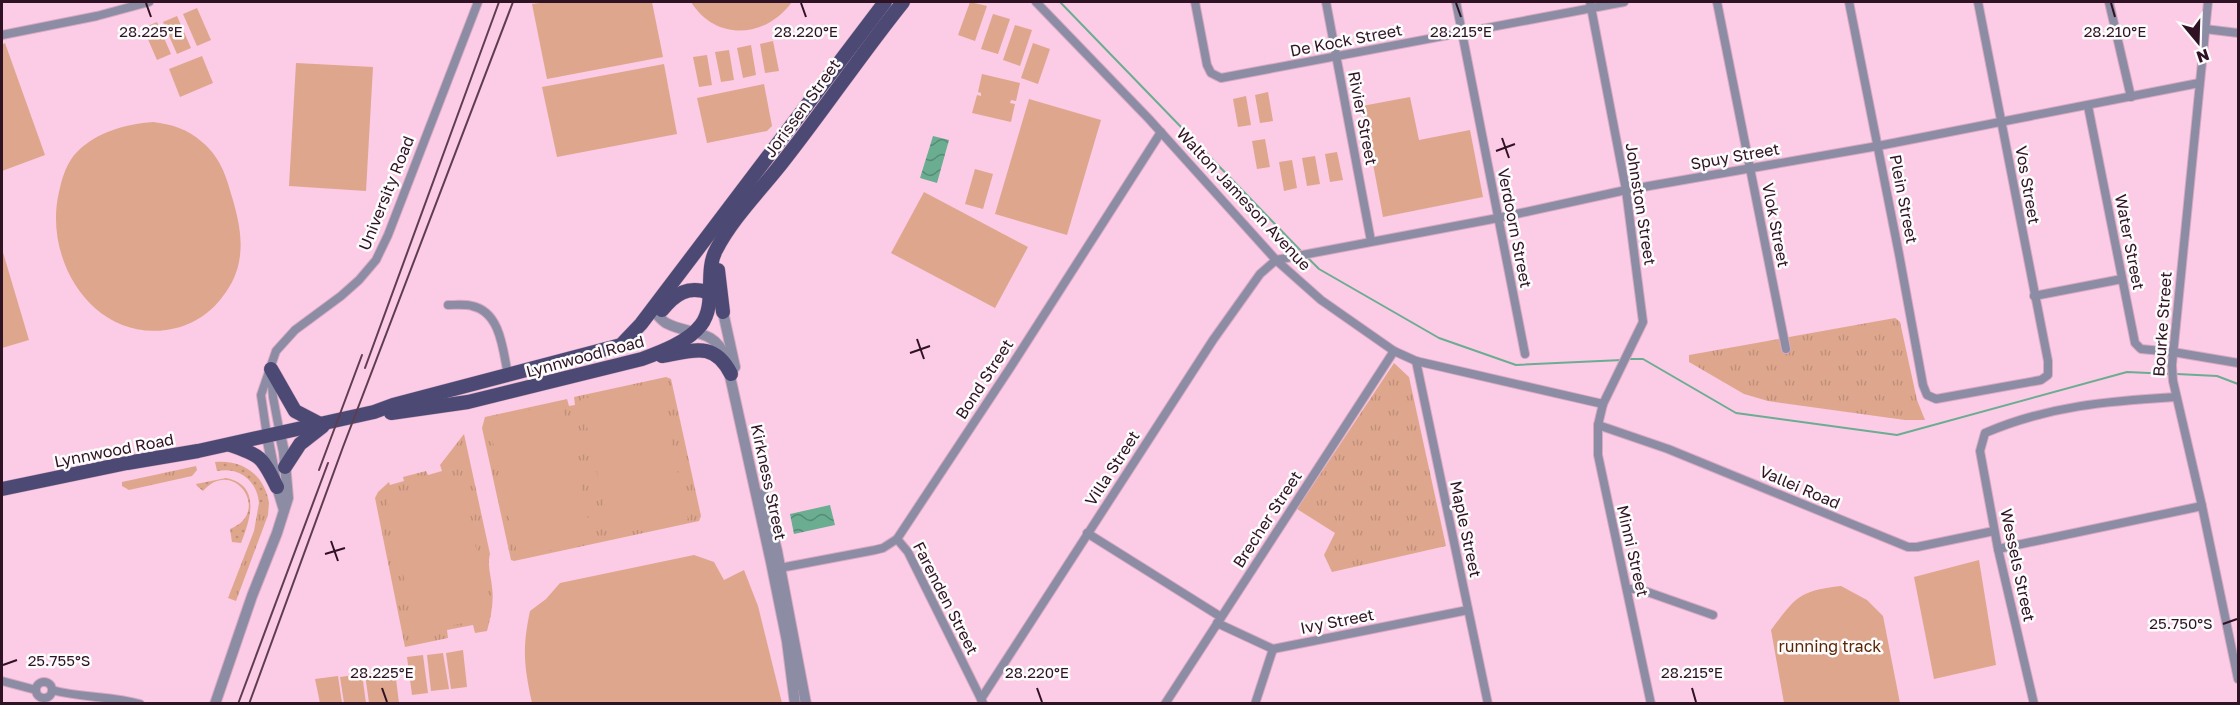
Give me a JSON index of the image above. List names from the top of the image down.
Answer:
{
  "streets": {
    "main road": ["Jorissen Street", "Lynnwood Road"],
    "street": [
      "De Kock Street",
      "Rivier Street",
      "Spuy Street",
      "Vos Street",
      "University Road",
      "Walton Jameson Avenue",
      "Plein Street",
      "Johnston Street",
      "Vlok Street",
      "Verdoorn Street",
      "Water Street",
      "Bourke Street",
      "Bond Street",
      "Villa Street",
      "Kirkness Street",
      "Vallei Road",
      "Brecher Street",
      "Maple Street",
      "Minni Street",
      "Wessels Street",
      "Farenden Street",
      "Ivy Street"
    ]
  },
  "crossings": [
    ["De Kock Street", "Rivier Street"],
    ["De Kock Street", "Johnston Street"],
    ["De Kock Street", "Verdoorn Street"],
    ["Jorissen Street", "Lynnwood Road"],
    ["Rivier Street", "Spuy Street"],
    ["Spuy Street", "Vos Street"],
    ["Spuy Street", "Walton Jameson Avenue"],
    ["Spuy Street", "Plein Street"],
    ["Spuy Street", "Johnston Street"],
    ["Spuy Street", "Vlok Street"],
    ["Spuy Street", "Verdoorn Street"],
    ["Spuy Street", "Water Street"],
    ["Spuy Street", "Bourke Street"],
    ["Spuy Street", "Villa Street"],
    ["Vos Street", "Plein Street"],
    ["University Road", "Lynnwood Road"],
    ["Walton Jameson Avenue", "Johnston Street"],
    ["Walton Jameson Avenue", "Bond Street"],
    ["Walton Jameson Avenue", "Villa Street"],
    ["Walton Jameson Avenue", "Brecher Street"],
    ["Walton Jameson Avenue", "Maple Street"],
    ["Walton Jameson Avenue", "Minni Street"],
    ["Johnston Street", "Minni Street"],
    ["Water Street", "Bourke Street"],
    ["Bourke Street", "Wessels Street"],
    ["Lynnwood Road", "Kirkness Street"],
    ["Bond Street", "Farenden Street"],
    ["Villa Street", "Farenden Street"],
    ["Vallei Road", "Minni Street"],
    ["Vallei Road", "Wessels Street"],
    ["Maple Street", "Ivy Street"]
  ],
  "parks": ["running track"],
  "north": "bottom",
  "coordinates": [
    "28.215°E",
    "28.225°E",
    "28.220°E",
    "28.210°E",
    "25.750°S",
    "25.755°S"
  ]
}
